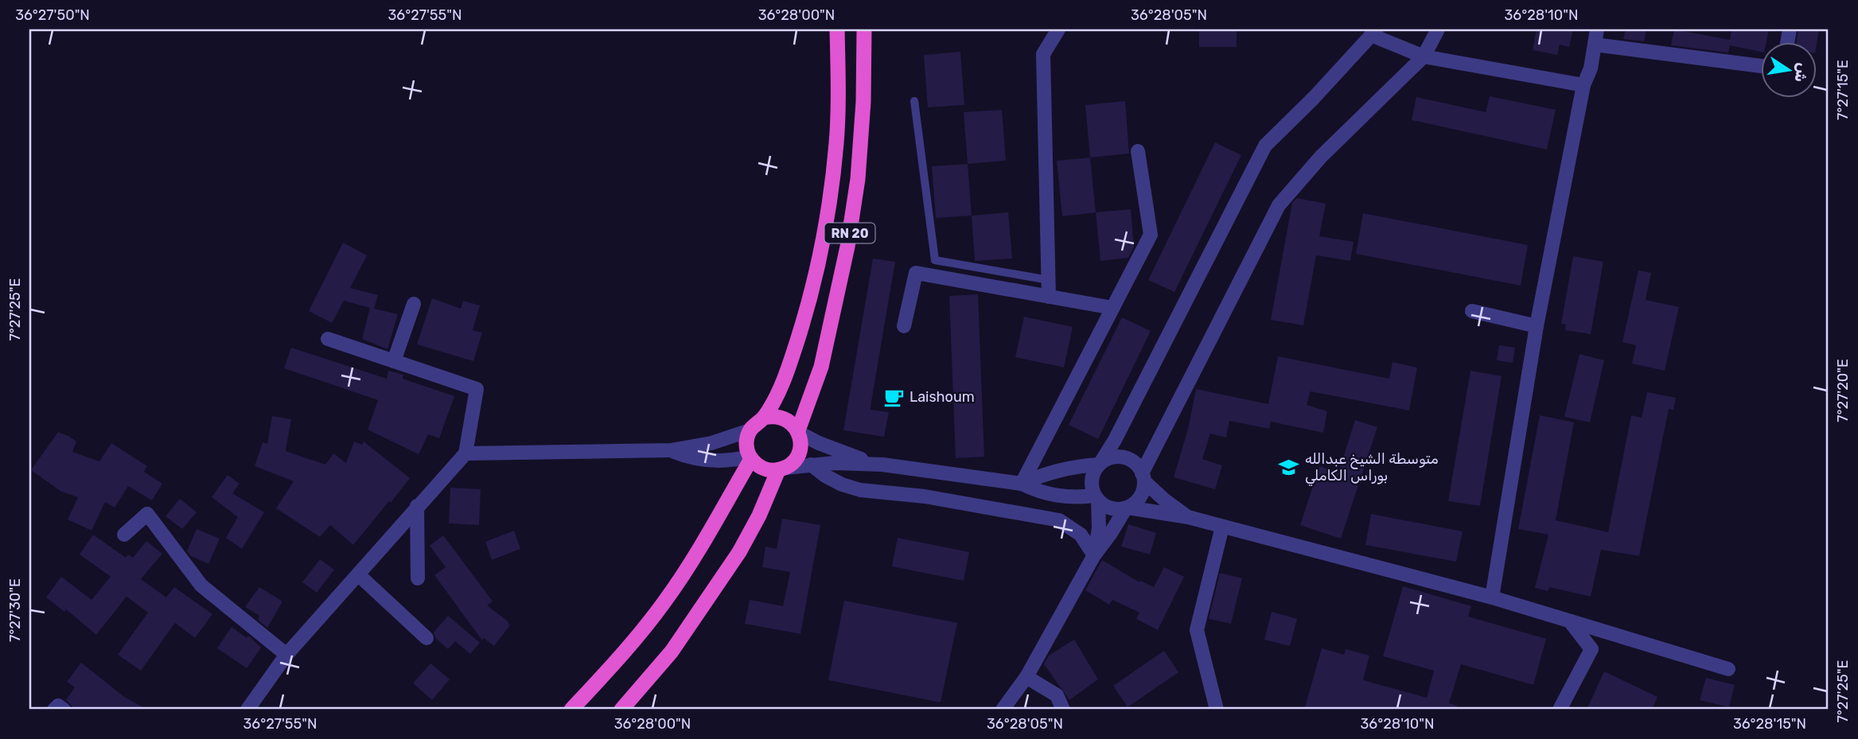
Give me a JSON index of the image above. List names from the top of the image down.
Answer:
{
  "streets": {
    "highway": ["RN 20"]
  },
  "places": {
    "cafe": ["Laishoum"],
    "school or university": ["متوسطة الشيخ عبدالله بوراس الكاملي"]
  },
  "north": "right",
  "coordinates": [
    "36°27'50\"N",
    "36°27'55\"N",
    "36°28'00\"N",
    "36°28'05\"N",
    "36°28'10\"N",
    "7°27'15\"E",
    "7°27'25\"E",
    "7°27'20\"E",
    "7°27'30\"E",
    "36°28'15\"N"
  ]
}
